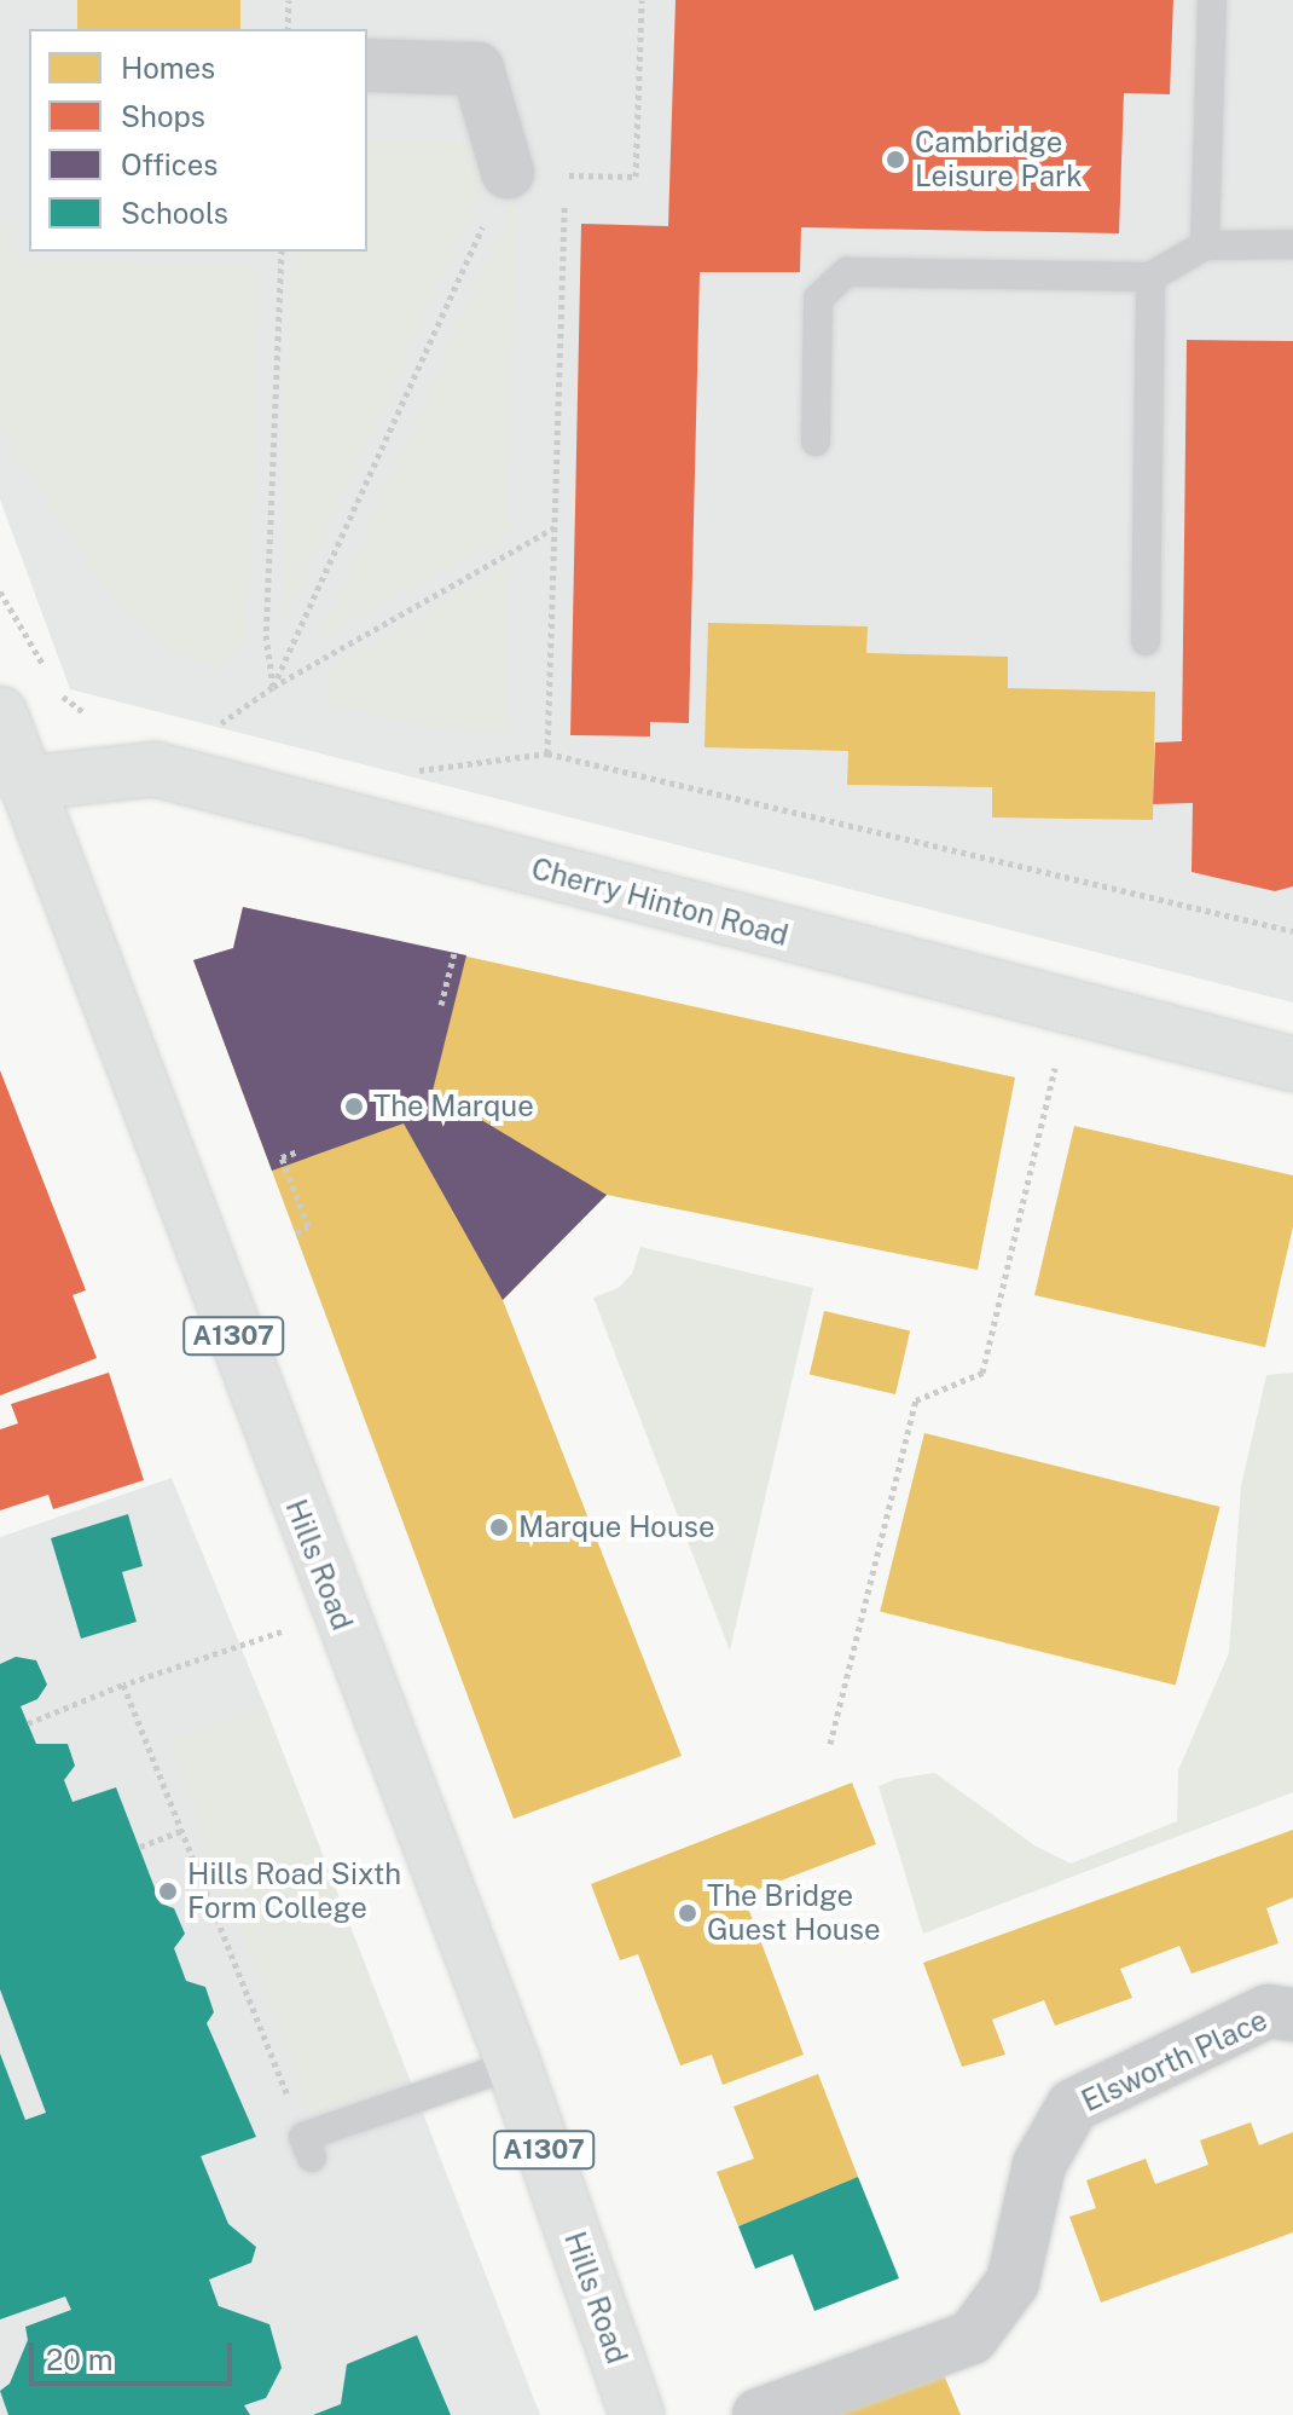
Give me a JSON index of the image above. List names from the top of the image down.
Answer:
{
  "streets": {
    "main road": ["Cherry Hinton Road", "A1307", "Hills Road"],
    "street": ["Elsworth Place"]
  },
  "crossings": [
    ["Cherry Hinton Road", "Hills Road"]
  ],
  "places": [
    "Cambridge Leisure Park",
    "The Marque",
    "Marque House",
    "Hills Road Sixth Form College",
    "The Bridge Guest House"
  ],
  "legend": [
    "Homes",
    "Shops",
    "Offices",
    "Schools"
  ],
  "scale_bar": "20 m"
}
